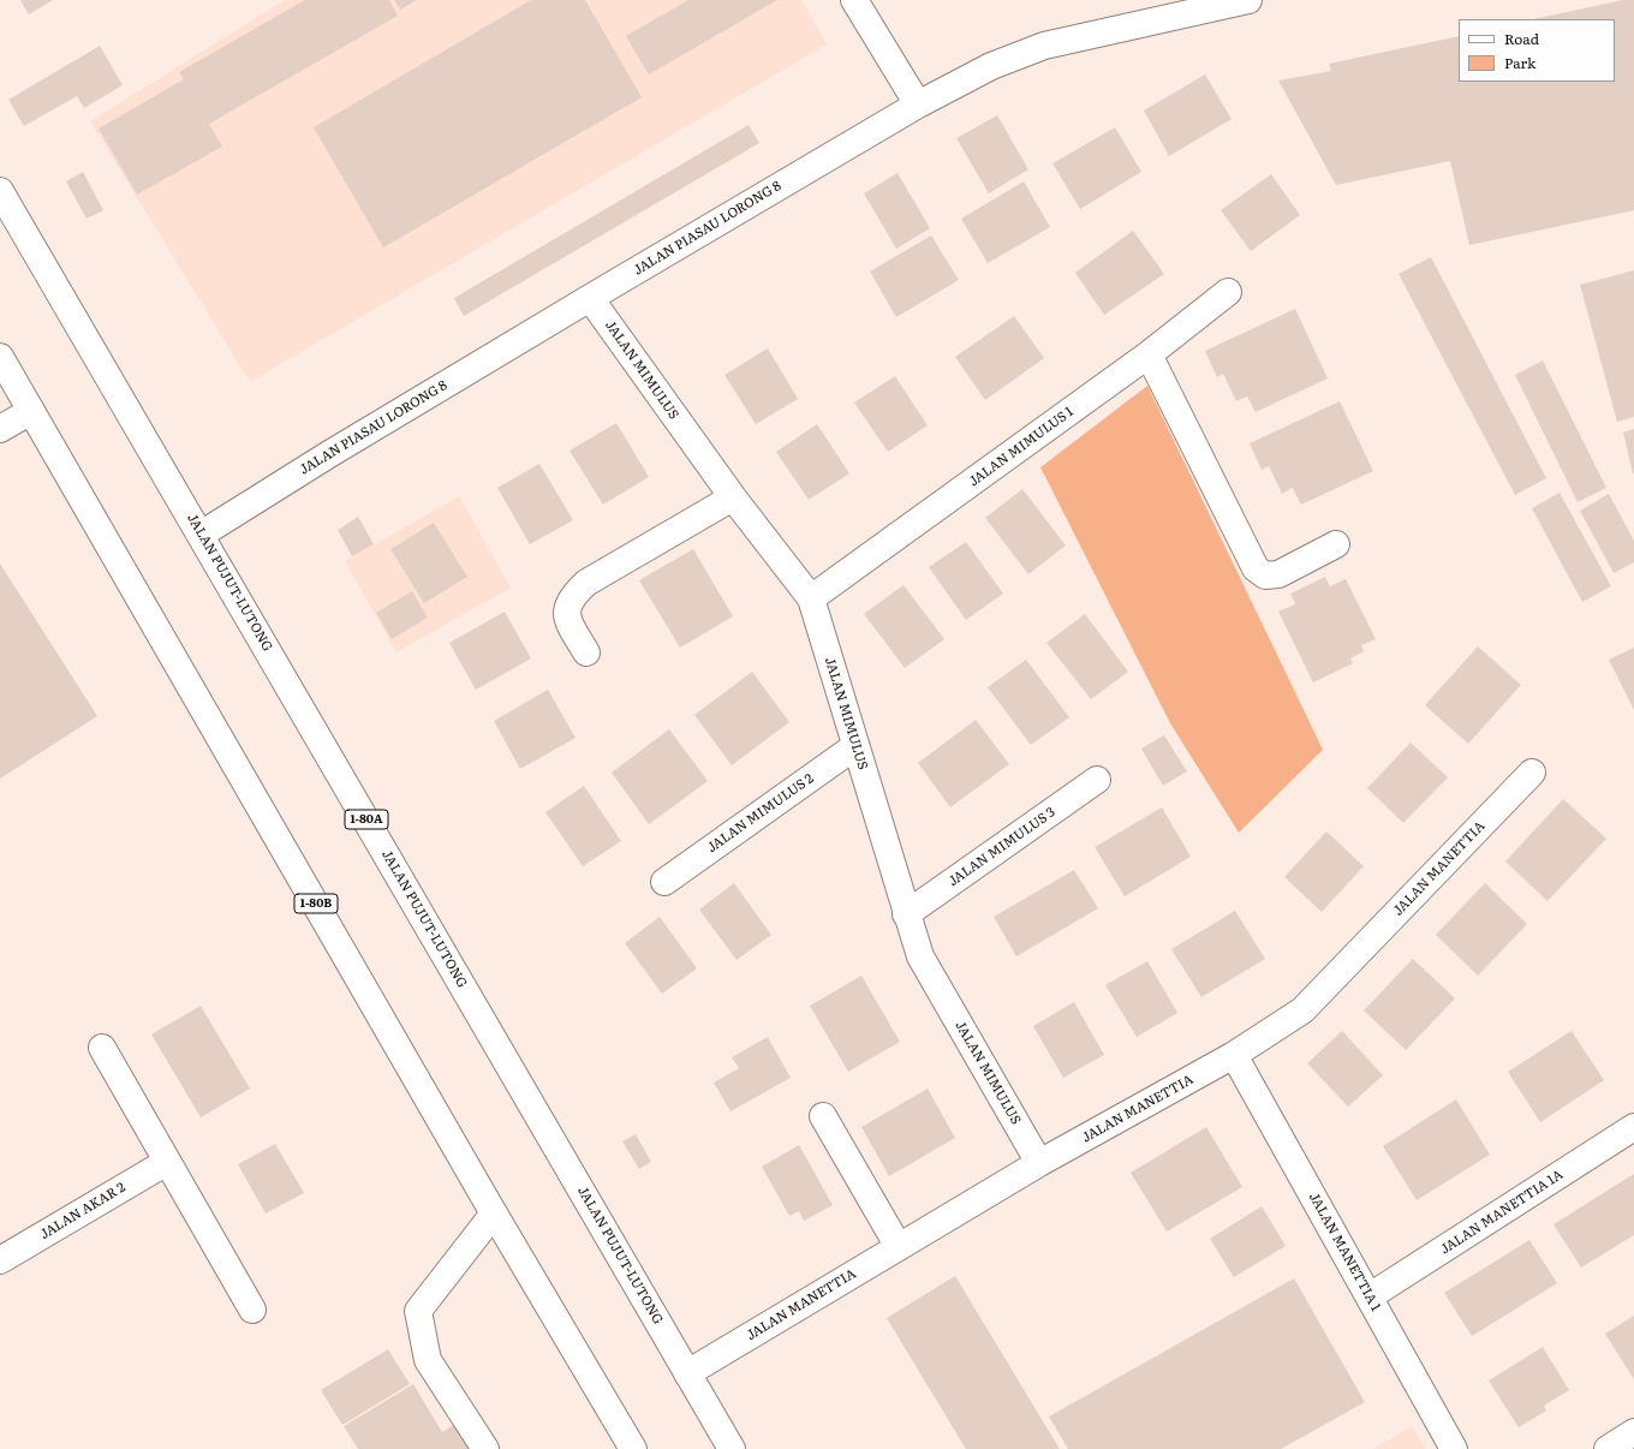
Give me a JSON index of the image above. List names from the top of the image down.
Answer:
{
  "streets": {
    "main road": [
      "JALAN PIASAU LORONG 8",
      "JALAN MIMULUS",
      "JALAN MIMULUS 1",
      "JALAN PUJUT-LUTONG",
      "JALAN MIMULUS 2",
      "1-80A",
      "JALAN MIMULUS 3",
      "JALAN MANETTIA",
      "1-80B",
      "JALAN AKAR 2",
      "JALAN MANETTIA 1A",
      "JALAN MANETTIA 1"
    ]
  },
  "crossings": [
    ["JALAN PIASAU LORONG 8", "JALAN MIMULUS"],
    ["JALAN PIASAU LORONG 8", "JALAN PUJUT-LUTONG"],
    ["JALAN MIMULUS", "JALAN MIMULUS 1"],
    ["JALAN MIMULUS", "JALAN MIMULUS 2"],
    ["JALAN MIMULUS", "JALAN MIMULUS 3"],
    ["JALAN MIMULUS", "JALAN MANETTIA"],
    ["JALAN PUJUT-LUTONG", "JALAN MANETTIA"],
    ["JALAN MANETTIA", "JALAN MANETTIA 1"],
    ["JALAN MANETTIA 1A", "JALAN MANETTIA 1"]
  ],
  "legend": ["Road", "Park"]
}
